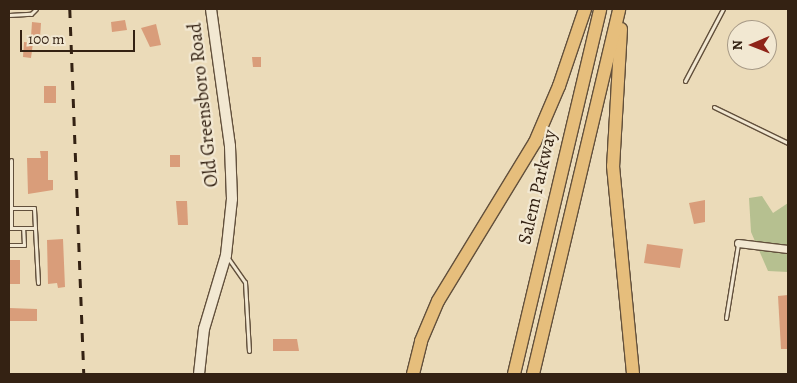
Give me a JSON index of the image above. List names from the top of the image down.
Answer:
{
  "streets": {
    "highway": ["Salem Parkway"],
    "street": ["Old Greensboro Road"]
  },
  "scale_bar": "100 m",
  "north": "left"
}
